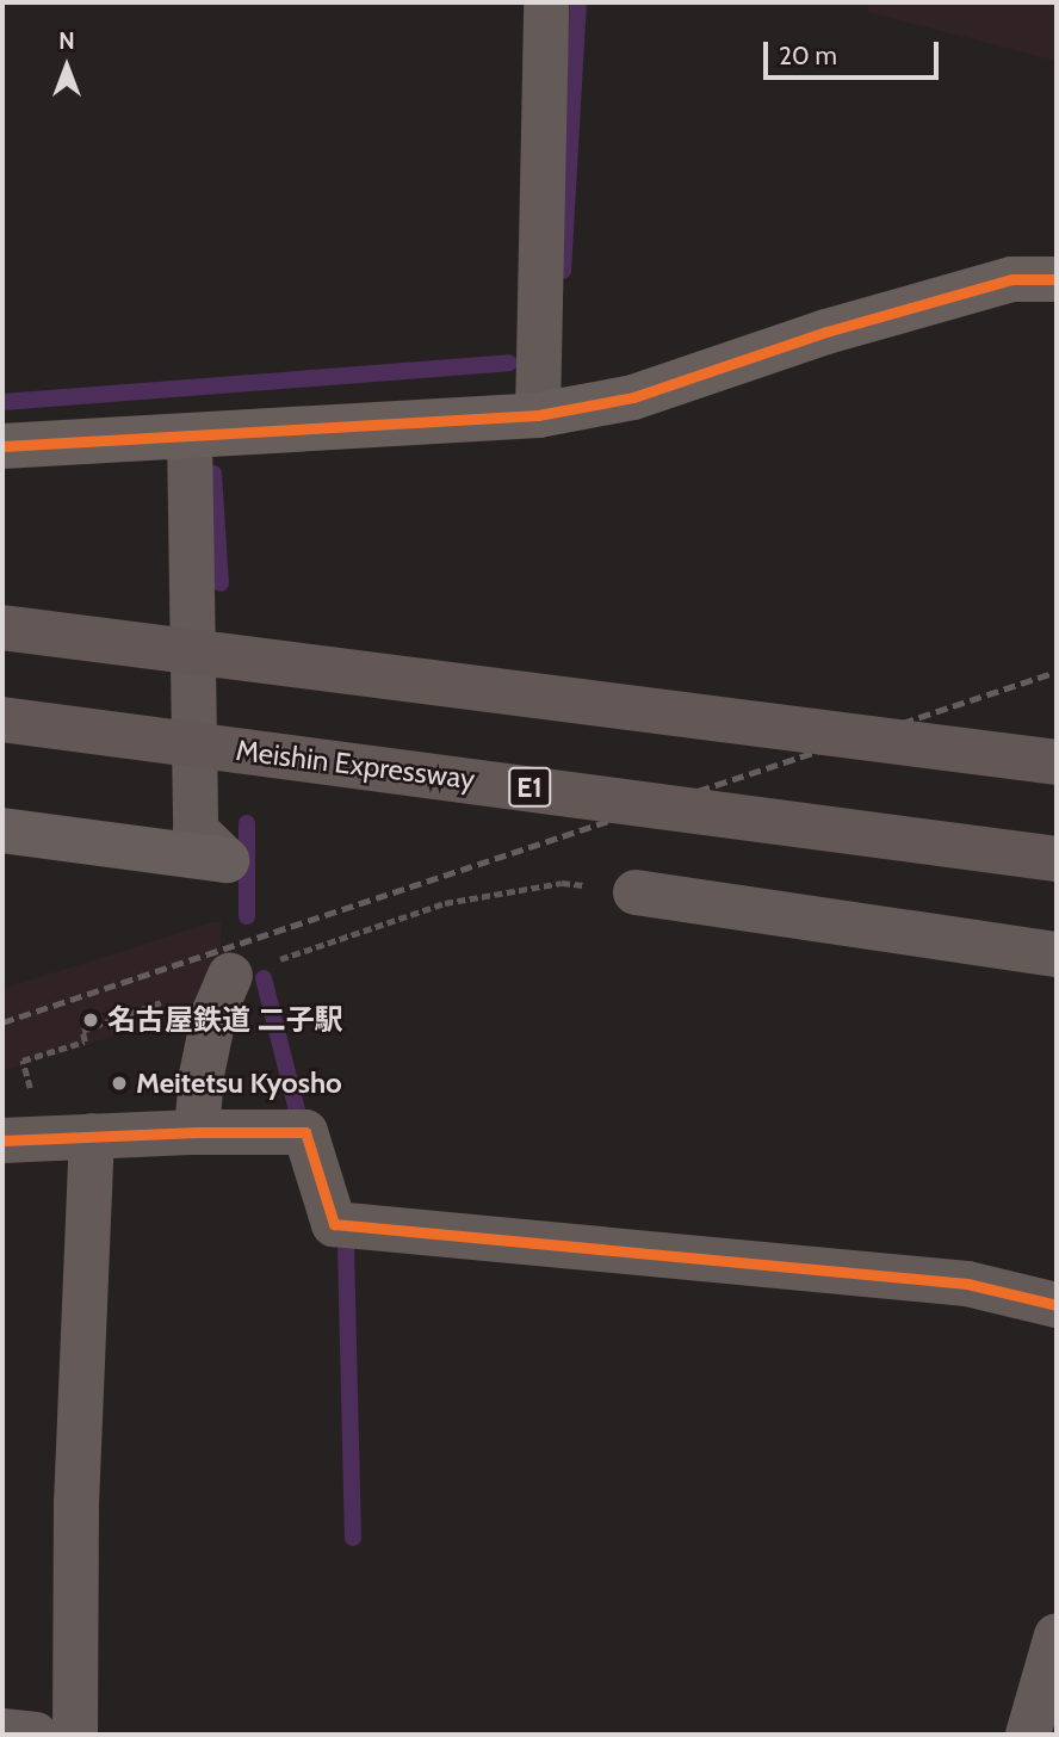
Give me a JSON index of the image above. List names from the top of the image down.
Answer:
{
  "streets": {
    "highway": ["Meishin Expressway", "E1"]
  },
  "places": ["名古屋鉄道 二子駅", "Meitetsu Kyosho"],
  "scale_bar": "20 m",
  "north": "top"
}
